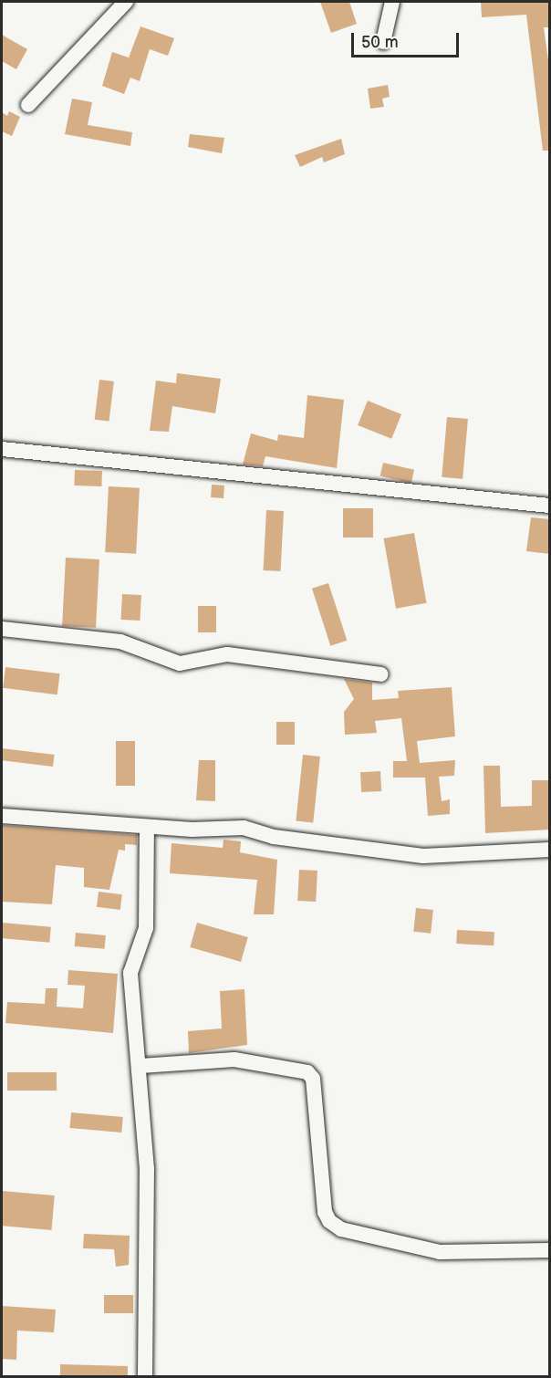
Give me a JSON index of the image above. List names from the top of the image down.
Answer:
{
  "scale_bar": "50 m"
}
